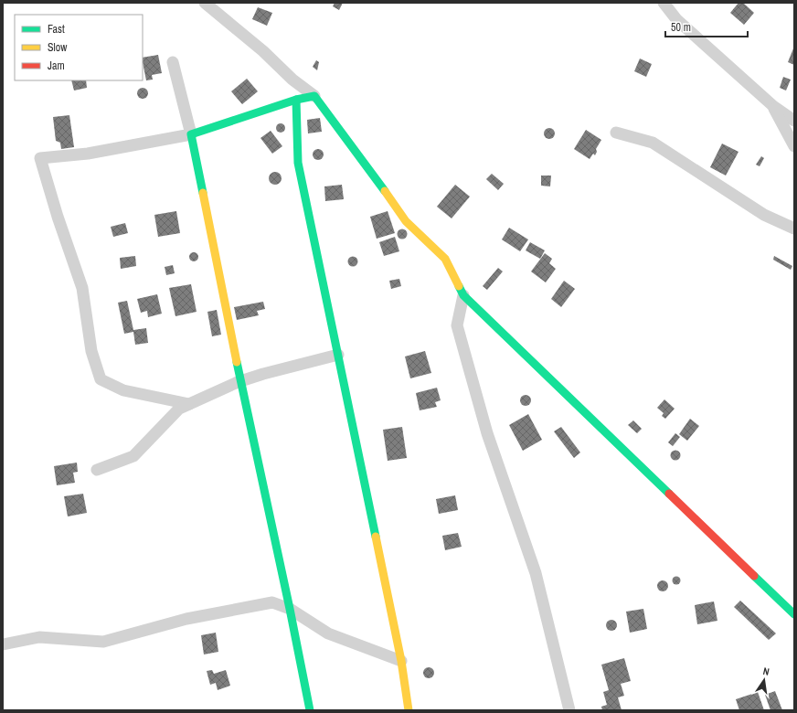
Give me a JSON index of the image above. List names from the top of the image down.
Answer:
{
  "legend": ["Fast", "Slow", "Jam"],
  "scale_bar": "50 m",
  "north": "top"
}
